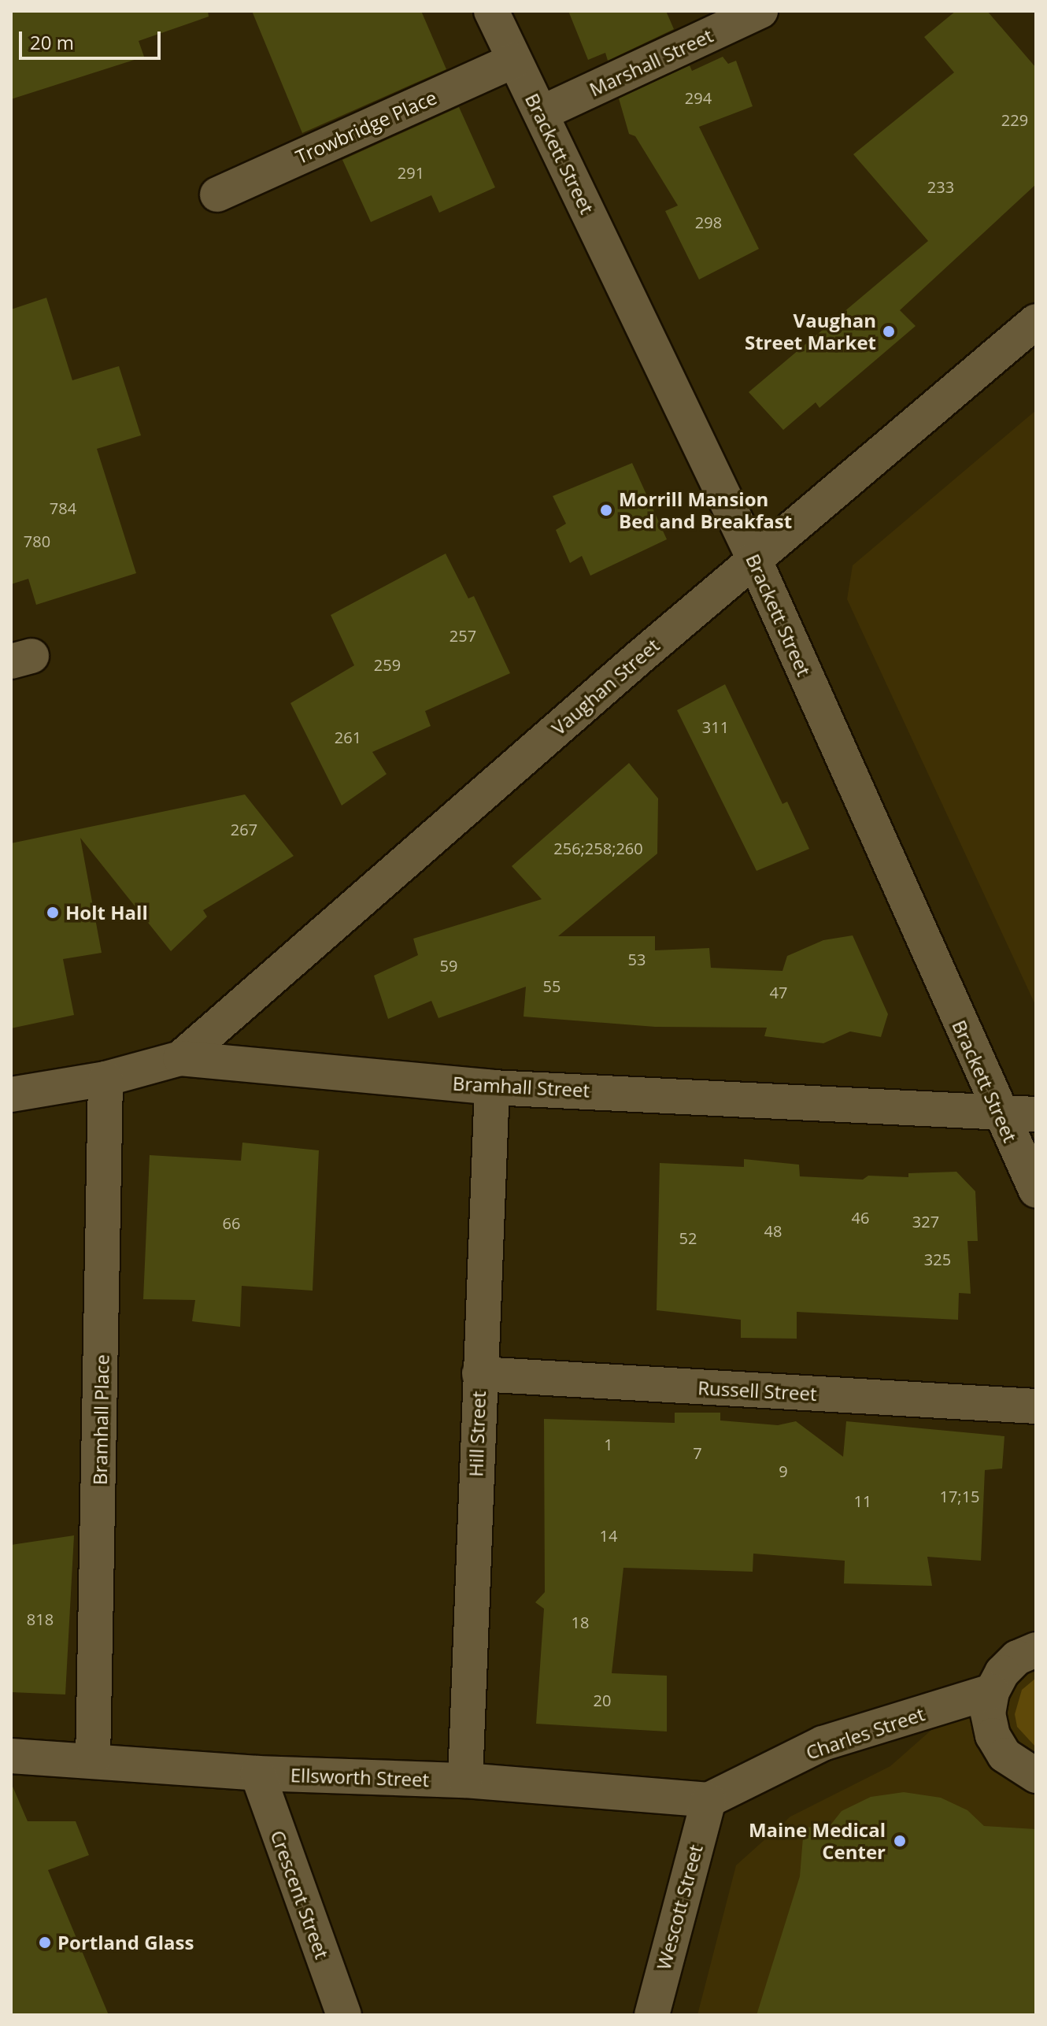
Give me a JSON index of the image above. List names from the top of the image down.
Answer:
{
  "streets": {
    "street": [
      "Marshall Street",
      "Trowbridge Place",
      "Brackett Street",
      "Vaughan Street",
      "Bramhall Street",
      "Russell Street",
      "Bramhall Place",
      "Hill Street",
      "Charles Street",
      "Ellsworth Street",
      "Crescent Street",
      "Wescott Street"
    ]
  },
  "crossings": [
    ["Marshall Street", "Brackett Street"],
    ["Trowbridge Place", "Brackett Street"],
    ["Brackett Street", "Vaughan Street"],
    ["Brackett Street", "Bramhall Street"],
    ["Vaughan Street", "Bramhall Street"],
    ["Bramhall Street", "Bramhall Place"],
    ["Bramhall Street", "Hill Street"],
    ["Russell Street", "Hill Street"],
    ["Bramhall Place", "Ellsworth Street"],
    ["Hill Street", "Ellsworth Street"],
    ["Charles Street", "Ellsworth Street"],
    ["Charles Street", "Wescott Street"],
    ["Ellsworth Street", "Crescent Street"],
    ["Ellsworth Street", "Wescott Street"]
  ],
  "places": [
    "Vaughan Street Market",
    "Morrill Mansion Bed and Breakfast",
    "Holt Hall",
    "Maine Medical Center",
    "Portland Glass"
  ],
  "house_numbers": [
    "294",
    "229",
    "291",
    "233",
    "298",
    "784",
    "780",
    "257",
    "259",
    "311",
    "261",
    "267",
    "256;258;260",
    "53",
    "59",
    "55",
    "47",
    "46",
    "327",
    "66",
    "48",
    "52",
    "325",
    "1",
    "7",
    "9",
    "17;15",
    "11",
    "14",
    "818",
    "18",
    "20"
  ],
  "scale_bar": "20 m"
}
